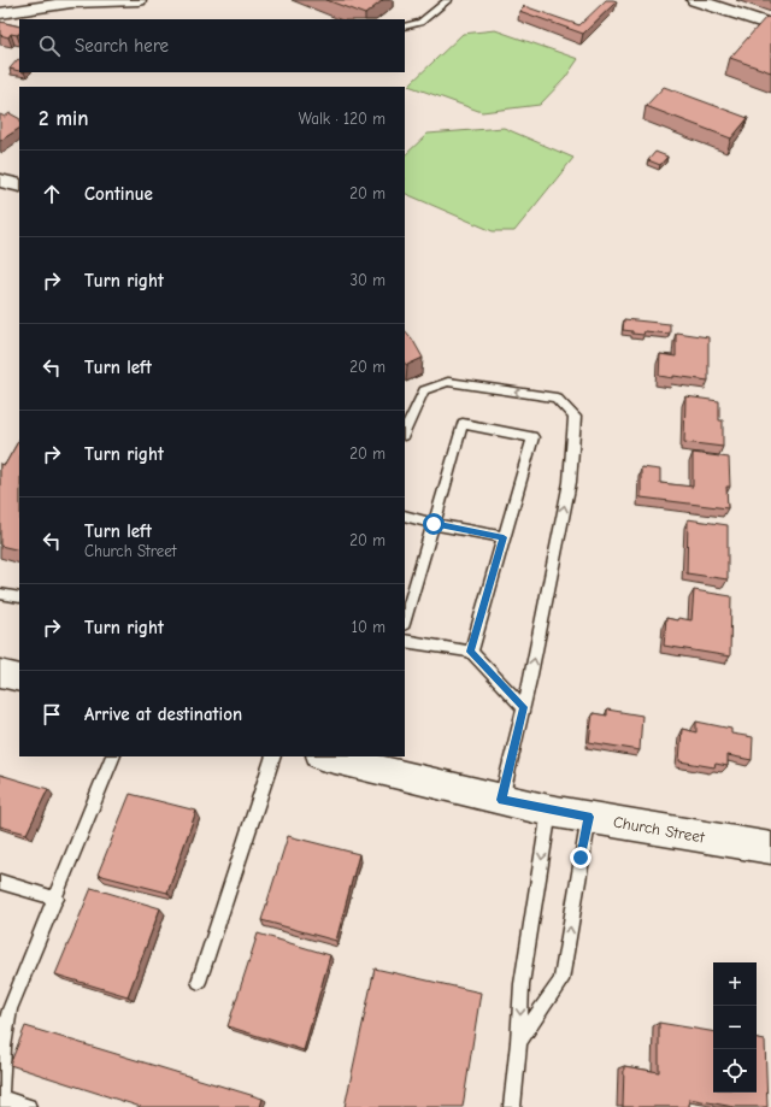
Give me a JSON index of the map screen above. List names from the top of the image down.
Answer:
{
  "streets": {
    "street": ["Church Street"]
  },
  "page": {
    "search": "Search here",
    "heading": ["2 min", "Walk · 120 m"],
    "list": [
      ["Continue", "20 m"],
      ["Turn right", "30 m"],
      ["Turn left", "20 m"],
      ["Turn right", "20 m"],
      ["Turn left", "Church Street", "20 m"],
      ["Turn right", "10 m"],
      "Arrive at destination"
    ],
    "map_buttons": ["+", "−"]
  }
}
